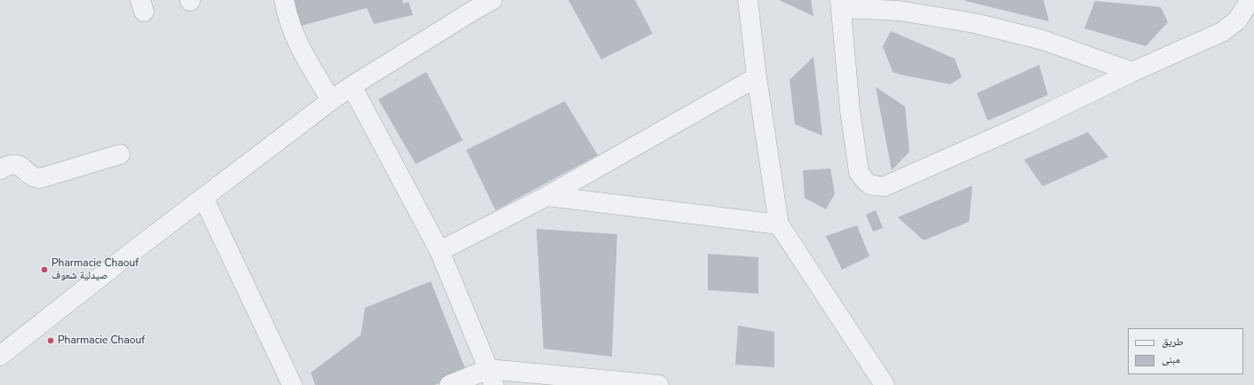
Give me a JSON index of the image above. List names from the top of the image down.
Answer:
{
  "places": ["Pharmacie Chaouf صيدلية شعوف", "Pharmacie Chaouf"],
  "legend": ["طريق", "مبنى"]
}
